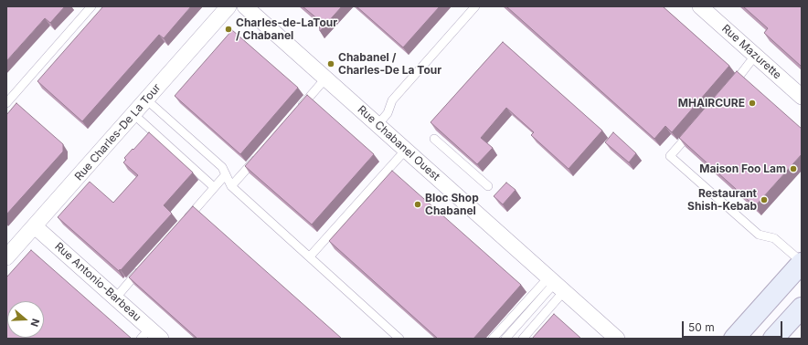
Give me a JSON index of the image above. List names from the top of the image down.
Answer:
{
  "streets": {
    "street": [
      "Rue Mazurette",
      "Rue Charles-De La Tour",
      "Rue Chabanel Ouest",
      "Rue Antonio-Barbeau"
    ]
  },
  "crossings": [
    ["Rue Charles-De La Tour", "Rue Antonio-Barbeau"]
  ],
  "places": [
    "Charles-de-LaTour / Chabanel",
    "Chabanel / Charles-De La Tour",
    "MHAIRCURE",
    "Maison Foo Lam",
    "Restaurant Shish-Kebab",
    "Bloc Shop Chabanel"
  ],
  "scale_bar": "50 m",
  "north": "right"
}
